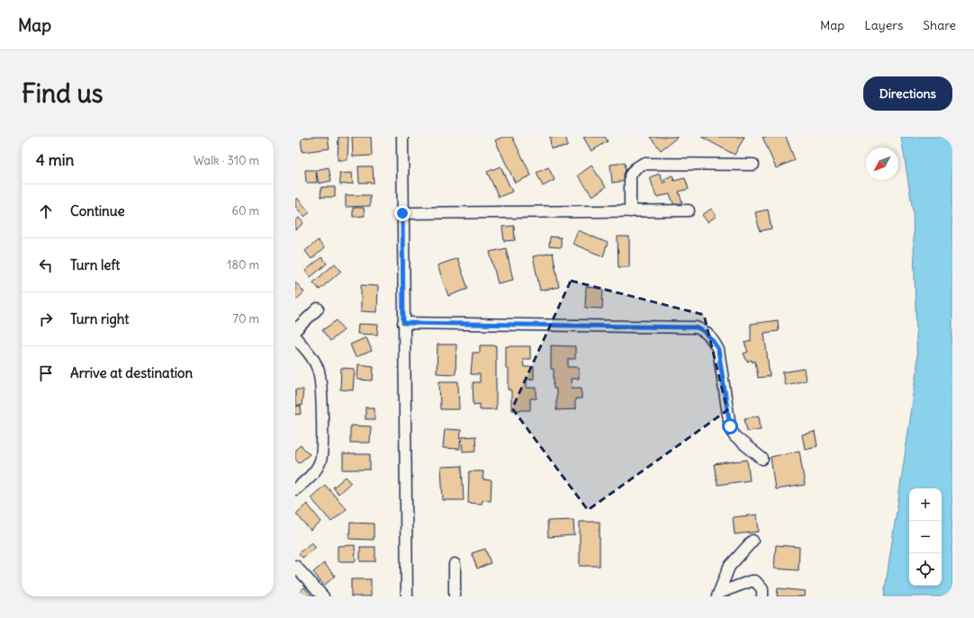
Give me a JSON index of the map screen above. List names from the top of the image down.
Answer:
{
  "north": "bottom left",
  "page": {
    "header": "Map",
    "nav": ["Map", "Layers", "Share"],
    "buttons": "Directions",
    "title": "Find us",
    "heading": ["4 min", "Walk · 310 m"],
    "list": [
      ["Continue", "60 m"],
      ["Turn left", "180 m"],
      ["Turn right", "70 m"],
      "Arrive at destination"
    ],
    "map_buttons": ["+", "−"]
  }
}
